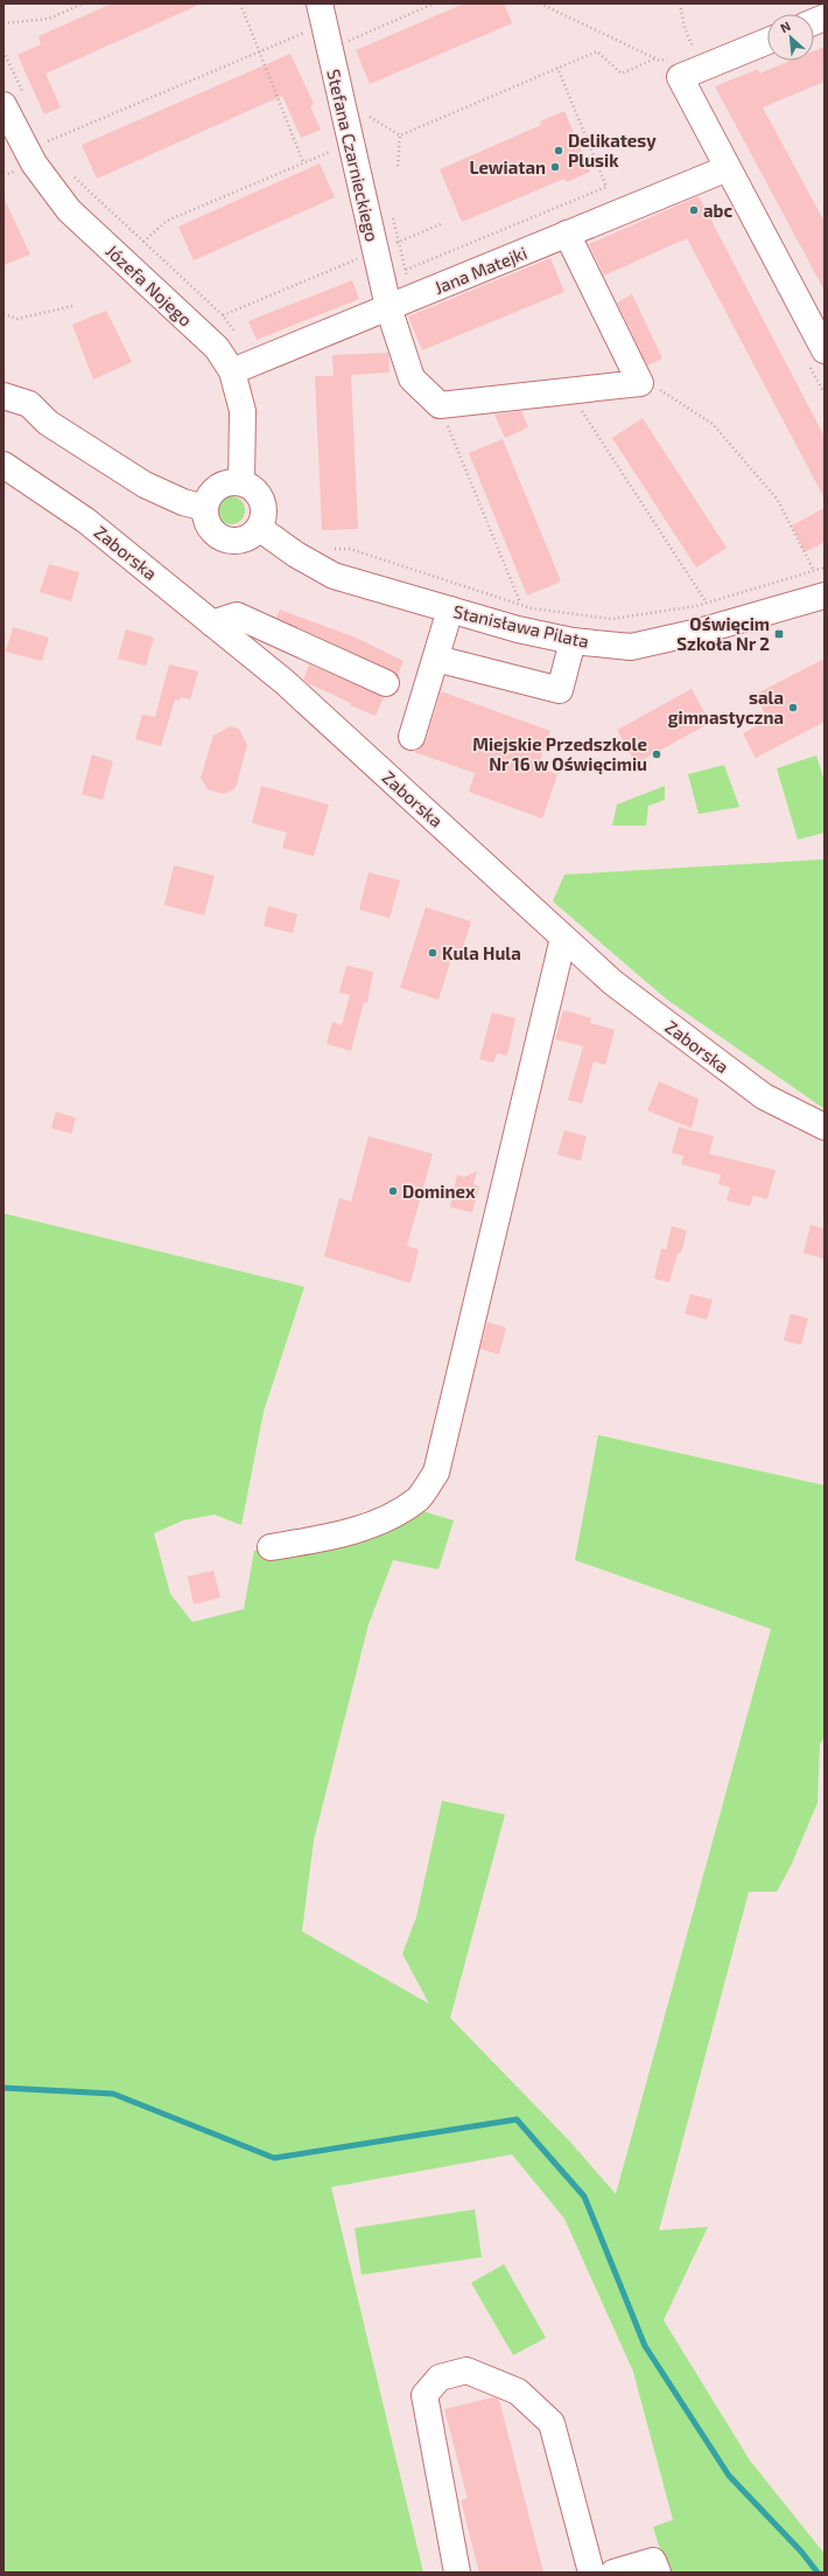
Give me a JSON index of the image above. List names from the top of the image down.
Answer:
{
  "streets": {
    "street": [
      "Stefana Czarnieckiego",
      "Jana Matejki",
      "Józefa Nojego",
      "Zaborska",
      "Stanisława Pilata"
    ]
  },
  "crossings": [
    ["Stefana Czarnieckiego", "Jana Matejki"],
    ["Jana Matejki", "Józefa Nojego"],
    ["Józefa Nojego", "Stanisława Pilata"]
  ],
  "places": {
    "other": [
      "Delikatesy Plusik",
      "Lewiatan",
      "abc",
      "sala gimnastyczna",
      "Miejskie Przedszkole Nr 16 w Oświęcimiu",
      "Kula Hula",
      "Dominex"
    ],
    "transit": ["Oświęcim Szkoła Nr 2"]
  },
  "north": "top left"
}
